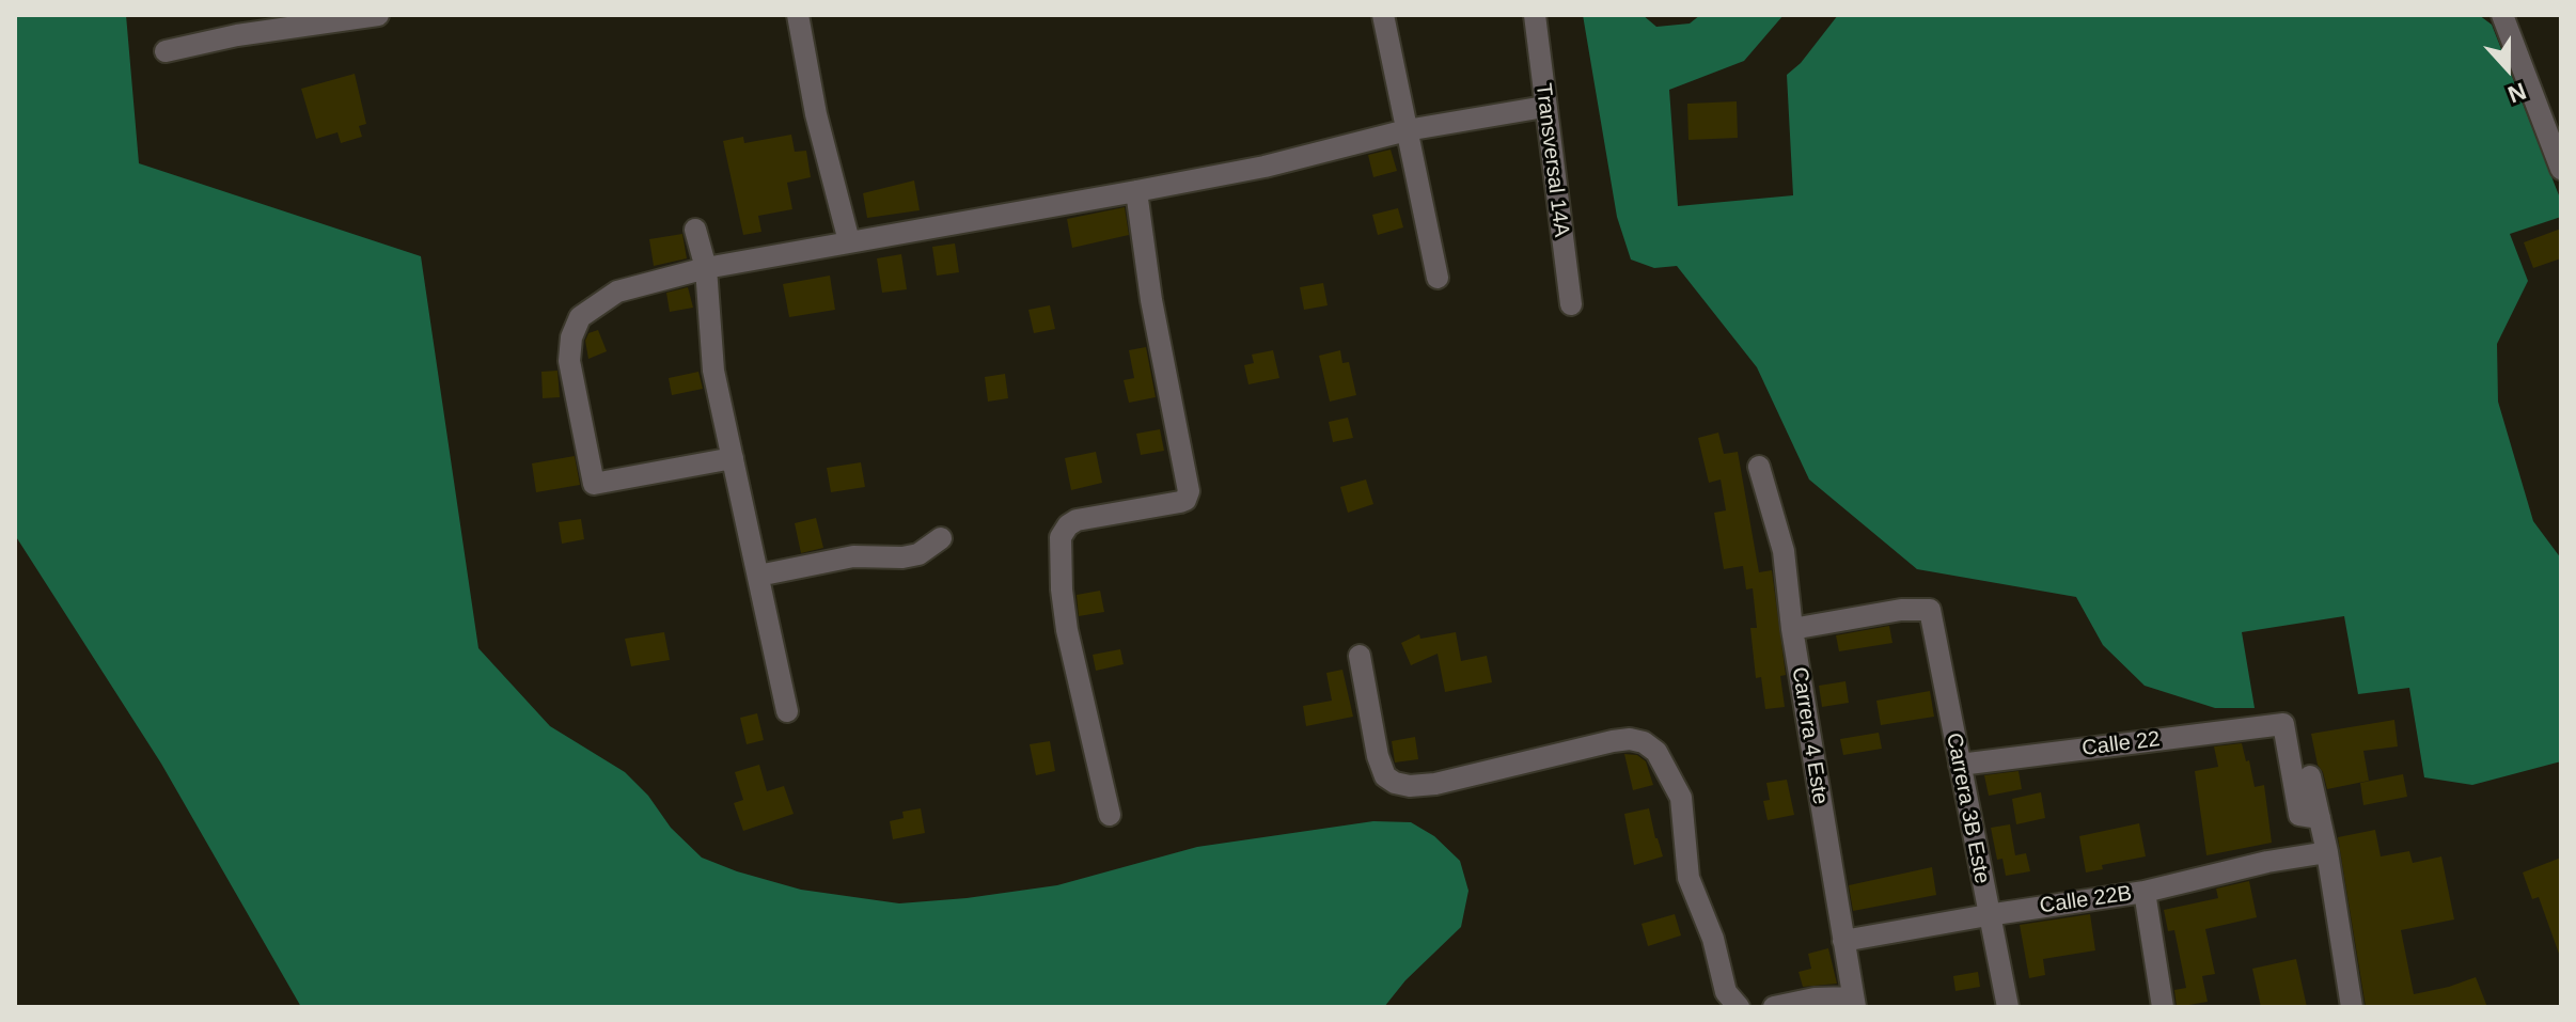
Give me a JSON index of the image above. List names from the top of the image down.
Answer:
{
  "streets": {
    "street": [
      "Transversal 14A",
      "Carrera 4 Este",
      "Calle 22",
      "Carrera 3B Este",
      "Calle 22B"
    ]
  },
  "crossings": [
    ["Carrera 4 Este", "Carrera 3B Este"],
    ["Carrera 4 Este", "Calle 22B"],
    ["Calle 22", "Carrera 3B Este"],
    ["Carrera 3B Este", "Calle 22B"]
  ],
  "north": "bottom"
}
